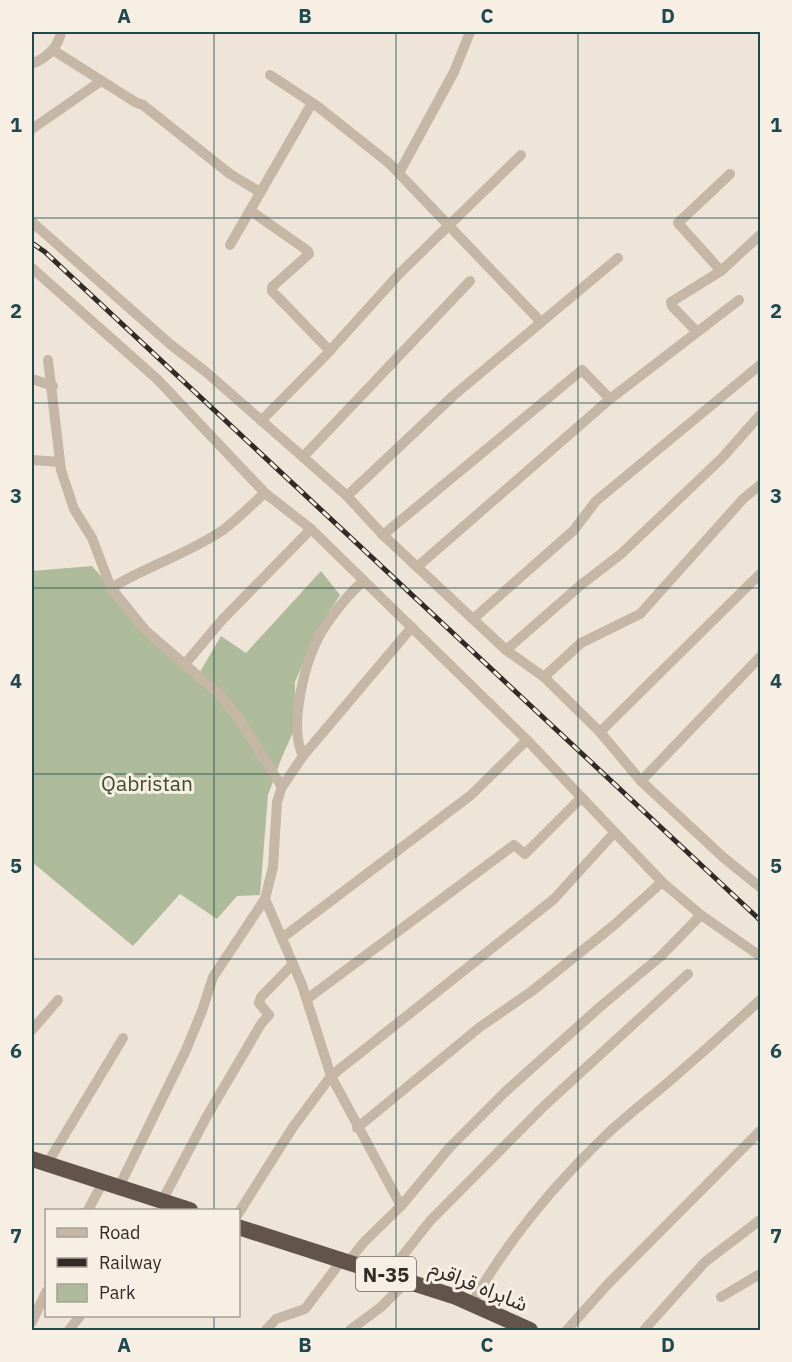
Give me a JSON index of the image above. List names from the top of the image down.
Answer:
{
  "streets": {
    "highway": ["N-35", "شاہراہ قراقرم"]
  },
  "parks": ["Qabristan"],
  "legend": ["Road", "Railway", "Park"],
  "grid": {
    "columns": [
      "A",
      "B",
      "C",
      "D"
    ],
    "rows": [
      "1",
      "2",
      "3",
      "4",
      "5",
      "6",
      "7"
    ]
  }
}
